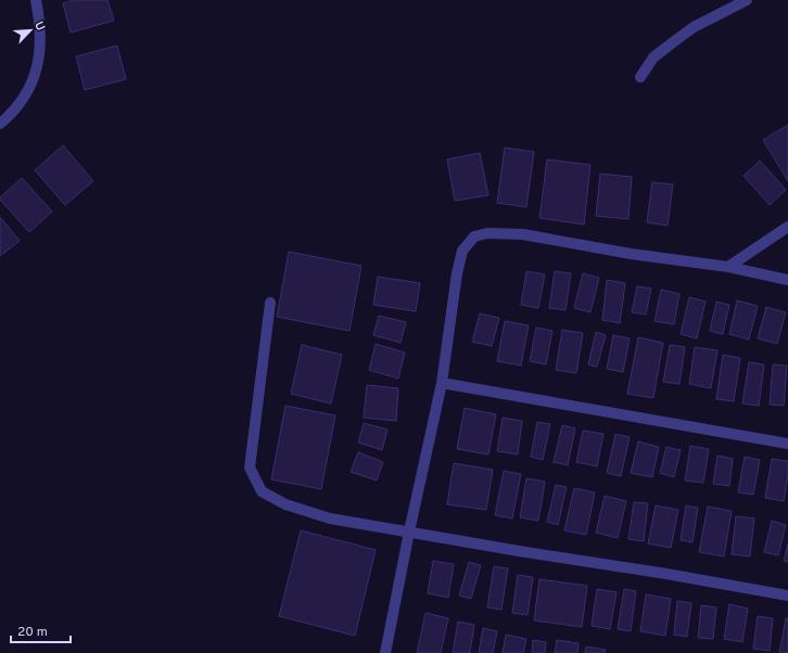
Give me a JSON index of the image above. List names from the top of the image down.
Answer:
{
  "scale_bar": "20 m",
  "north": "top right"
}
